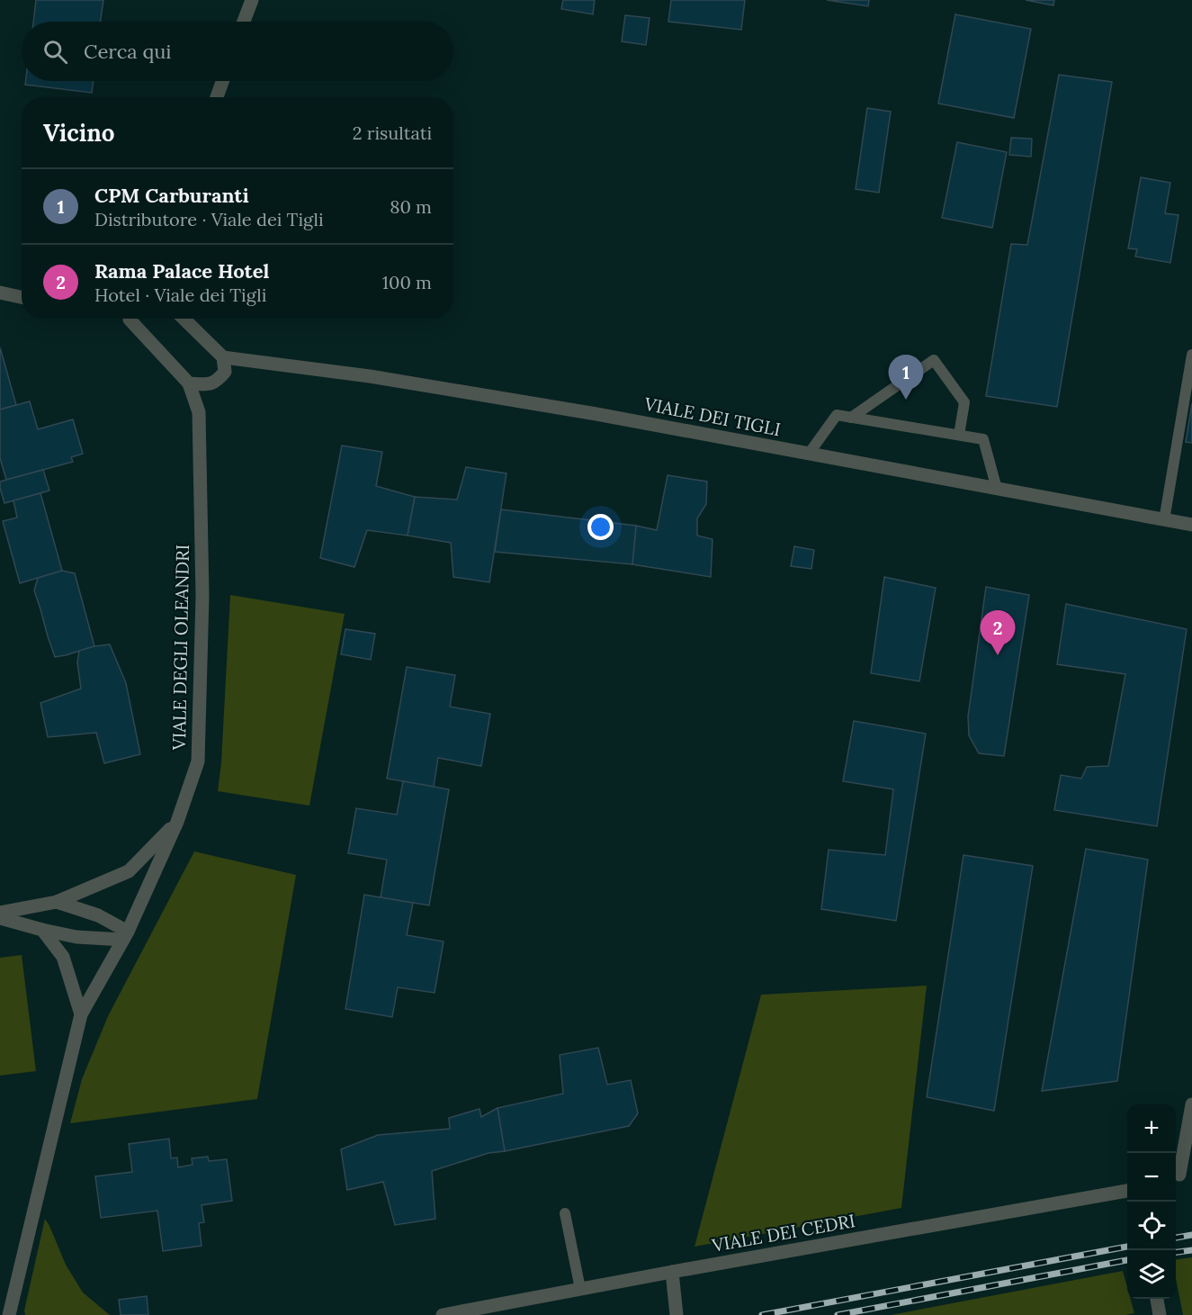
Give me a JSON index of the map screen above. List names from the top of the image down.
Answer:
{
  "streets": {
    "street": ["VIALE DEI TIGLI", "VIALE DEGLI OLEANDRI", "VIALE DEI CEDRI"]
  },
  "page": {
    "search": "Cerca qui",
    "heading": ["Vicino", "2 risultati"],
    "list": [
      {
        "mark": "1",
        "name": "CPM Carburanti",
        "note": "Distributore · Viale dei Tigli",
        "value": "80 m"
      },
      {
        "mark": "2",
        "name": "Rama Palace Hotel",
        "note": "Hotel · Viale dei Tigli",
        "value": "100 m"
      }
    ],
    "pins": ["1", "2"],
    "map_buttons": ["+", "−"]
  }
}
